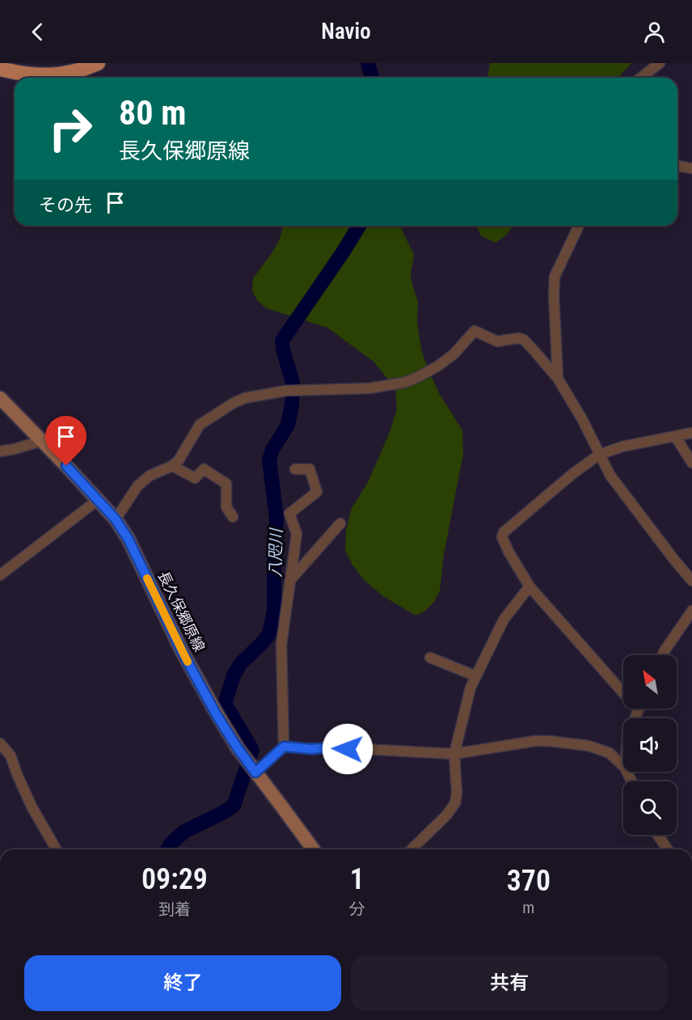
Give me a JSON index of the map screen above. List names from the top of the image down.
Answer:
{
  "streets": {
    "main road": ["長久保郷原線"]
  },
  "water": ["八咫川"],
  "north": "top left",
  "page": {
    "header": "Navio",
    "turn": ["80 m", "長久保郷原線"],
    "then": "その先",
    "eta": [
      "09:29",
      "到着",
      "1",
      "分",
      "370",
      "m"
    ],
    "buttons": ["終了", "共有"]
  }
}
